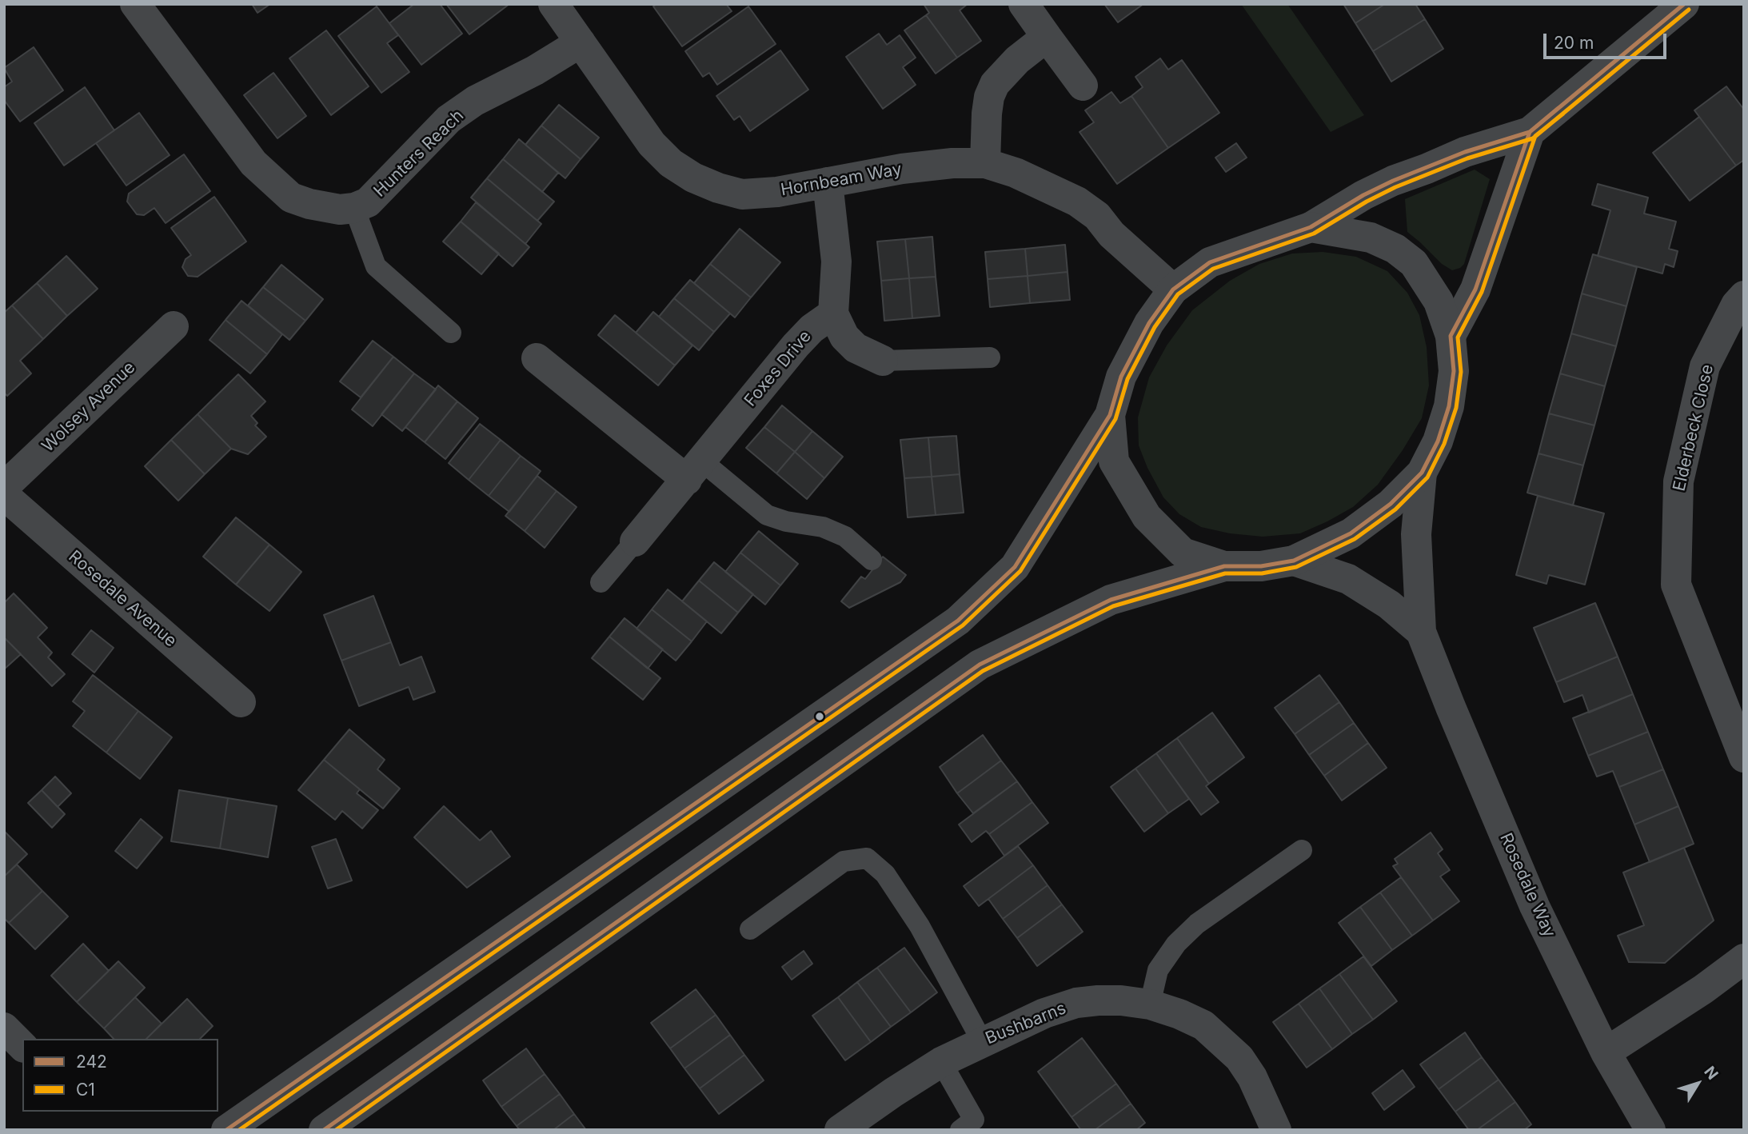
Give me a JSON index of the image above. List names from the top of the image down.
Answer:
{
  "streets": {
    "street": [
      "Hunters Reach",
      "Hornbeam Way",
      "Foxes Drive",
      "Wolsey Avenue",
      "Elderbeck Close",
      "Rosedale Avenue",
      "Rosedale Way",
      "Bushbarns"
    ]
  },
  "crossings": [
    ["Hunters Reach", "Hornbeam Way"],
    ["Hornbeam Way", "Rosedale Way"]
  ],
  "lines": ["transit line 242", "transit line C1"],
  "legend": ["242", "C1"],
  "scale_bar": "20 m",
  "north": "top right"
}
